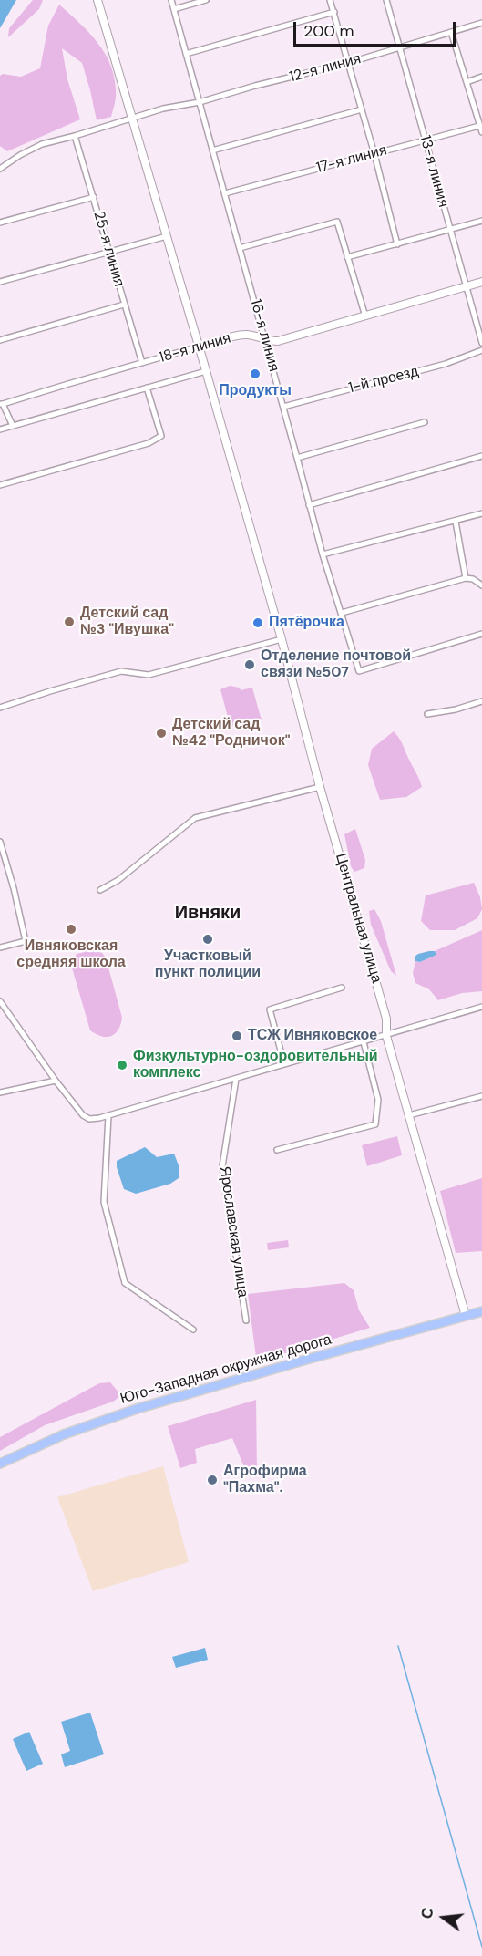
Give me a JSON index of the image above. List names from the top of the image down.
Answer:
{
  "streets": {
    "highway": ["Юго-Западная окружная дорога"],
    "street": [
      "12-я линия",
      "17-я линия",
      "13-я линия",
      "25-я линия",
      "16-я линия",
      "18-я линия",
      "1-й проезд",
      "Центральная улица",
      "Ярославская улица"
    ]
  },
  "crossings": [
    ["12-я линия", "13-я линия"],
    ["12-я линия", "25-я линия"],
    ["12-я линия", "16-я линия"],
    ["17-я линия", "13-я линия"],
    ["17-я линия", "16-я линия"],
    ["13-я линия", "18-я линия"],
    ["25-я линия", "18-я линия"],
    ["16-я линия", "18-я линия"],
    ["16-я линия", "1-й проезд"],
    ["Центральная улица", "Юго-Западная окружная дорога"]
  ],
  "districts": ["Ивняки"],
  "places": [
    "Продукты",
    "Детский сад №3 \"Ивушка\"",
    "Пятёрочка",
    "Отделение почтовой связи №507",
    "Детский сад №42 \"Родничок\"",
    "Ивняковская средняя школа",
    "Участковый пункт полиции",
    "ТСЖ Ивняковское",
    "Физкультурно-оздоровительный комплекс",
    "Агрофирма \"Пахма\"."
  ],
  "scale_bar": "200 m",
  "north": "left"
}
